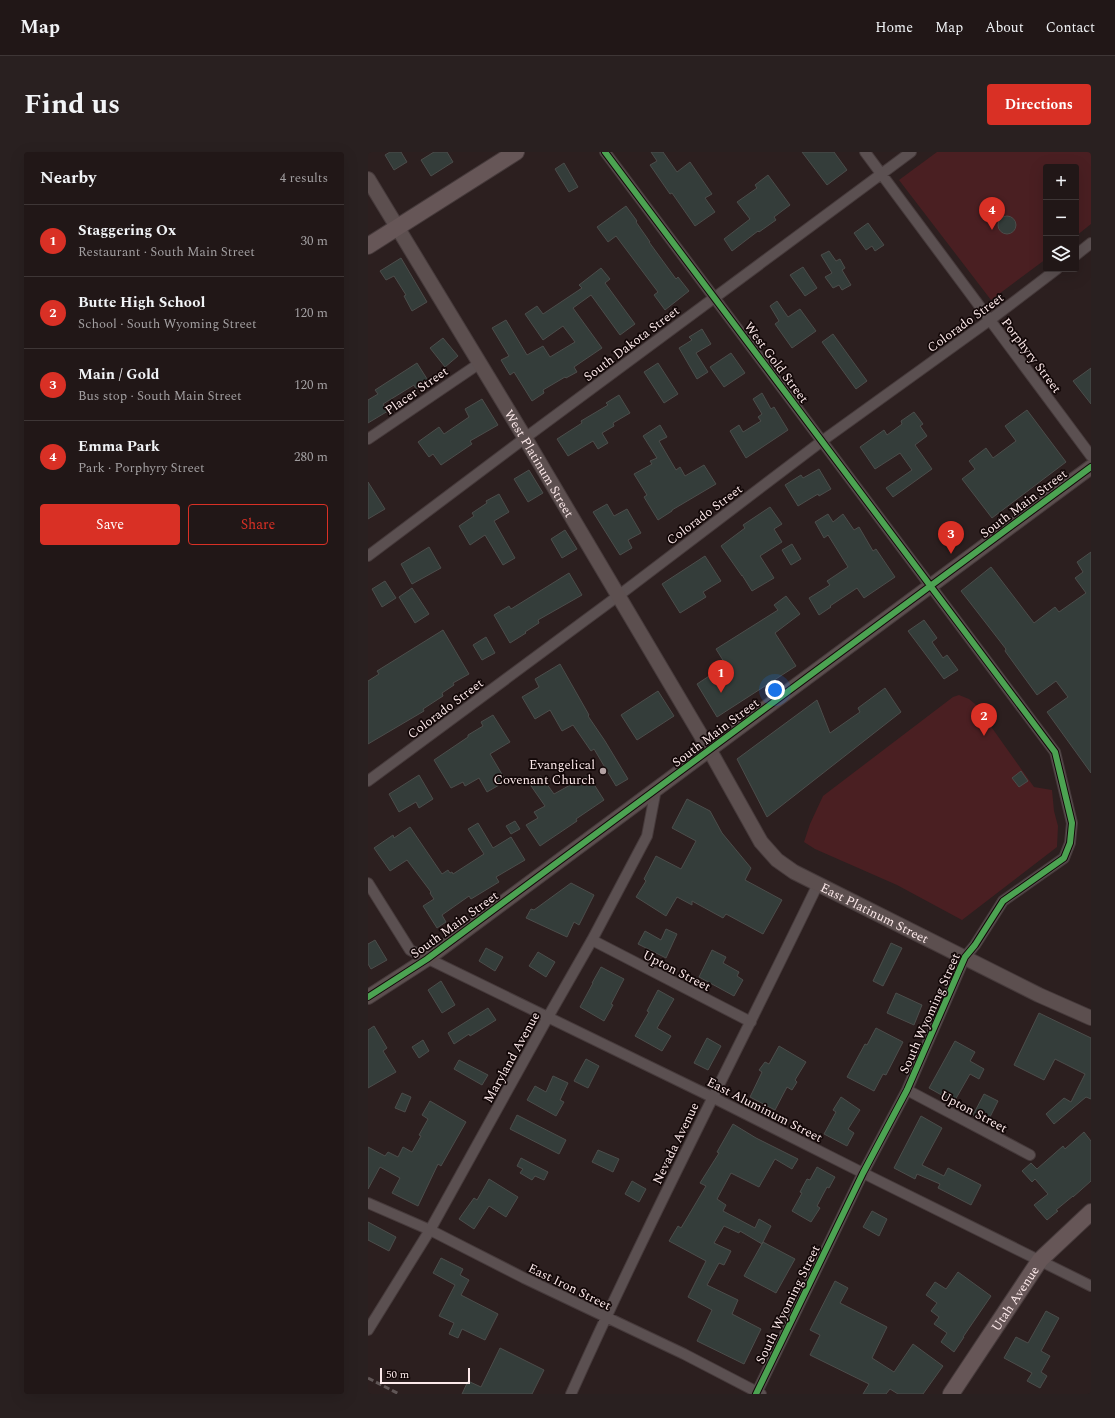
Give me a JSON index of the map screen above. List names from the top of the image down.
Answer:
{
  "streets": {
    "main road": ["Utah Avenue"],
    "street": [
      "Colorado Street",
      "South Dakota Street",
      "Porphyry Street",
      "West Gold Street",
      "Placer Street",
      "West Platinum Street",
      "South Main Street",
      "East Platinum Street",
      "Upton Street",
      "South Wyoming Street",
      "Maryland Avenue",
      "East Aluminum Street",
      "Nevada Avenue",
      "East Iron Street"
    ]
  },
  "crossings": [
    ["Colorado Street", "Porphyry Street"],
    ["Colorado Street", "West Gold Street"],
    ["Colorado Street", "West Platinum Street"],
    ["South Dakota Street", "Porphyry Street"],
    ["South Dakota Street", "West Gold Street"],
    ["South Dakota Street", "West Platinum Street"],
    ["West Gold Street", "South Main Street"],
    ["West Gold Street", "South Wyoming Street"],
    ["Placer Street", "West Platinum Street"],
    ["West Platinum Street", "South Main Street"],
    ["West Platinum Street", "East Platinum Street"],
    ["South Main Street", "East Platinum Street"],
    ["South Main Street", "South Wyoming Street"],
    ["South Main Street", "Maryland Avenue"],
    ["South Main Street", "East Aluminum Street"],
    ["East Platinum Street", "South Wyoming Street"],
    ["East Platinum Street", "Nevada Avenue"],
    ["Upton Street", "South Wyoming Street"],
    ["Upton Street", "Maryland Avenue"],
    ["Upton Street", "Nevada Avenue"],
    ["South Wyoming Street", "East Aluminum Street"],
    ["South Wyoming Street", "East Iron Street"],
    ["Maryland Avenue", "East Aluminum Street"],
    ["Maryland Avenue", "East Iron Street"],
    ["East Aluminum Street", "Nevada Avenue"],
    ["East Aluminum Street", "Utah Avenue"],
    ["Nevada Avenue", "East Iron Street"]
  ],
  "places": ["Evangelical Covenant Church"],
  "scale_bar": "50 m",
  "page": {
    "header": "Map",
    "nav": [
      "Home",
      "Map",
      "About",
      "Contact"
    ],
    "title": "Find us",
    "buttons": [
      "Directions",
      ["Save", "Share"]
    ],
    "heading": ["Nearby", "4 results"],
    "map_buttons": ["+", "−"],
    "pins": [
      "4",
      "3",
      "1",
      "2"
    ],
    "list": [
      {
        "mark": "1",
        "name": "Staggering Ox",
        "note": "Restaurant · South Main Street",
        "value": "30 m"
      },
      {
        "mark": "2",
        "name": "Butte High School",
        "note": "School · South Wyoming Street",
        "value": "120 m"
      },
      {
        "mark": "3",
        "name": "Main / Gold",
        "note": "Bus stop · South Main Street",
        "value": "120 m"
      },
      {
        "mark": "4",
        "name": "Emma Park",
        "note": "Park · Porphyry Street",
        "value": "280 m"
      }
    ],
    "scale": "50 m"
  }
}
